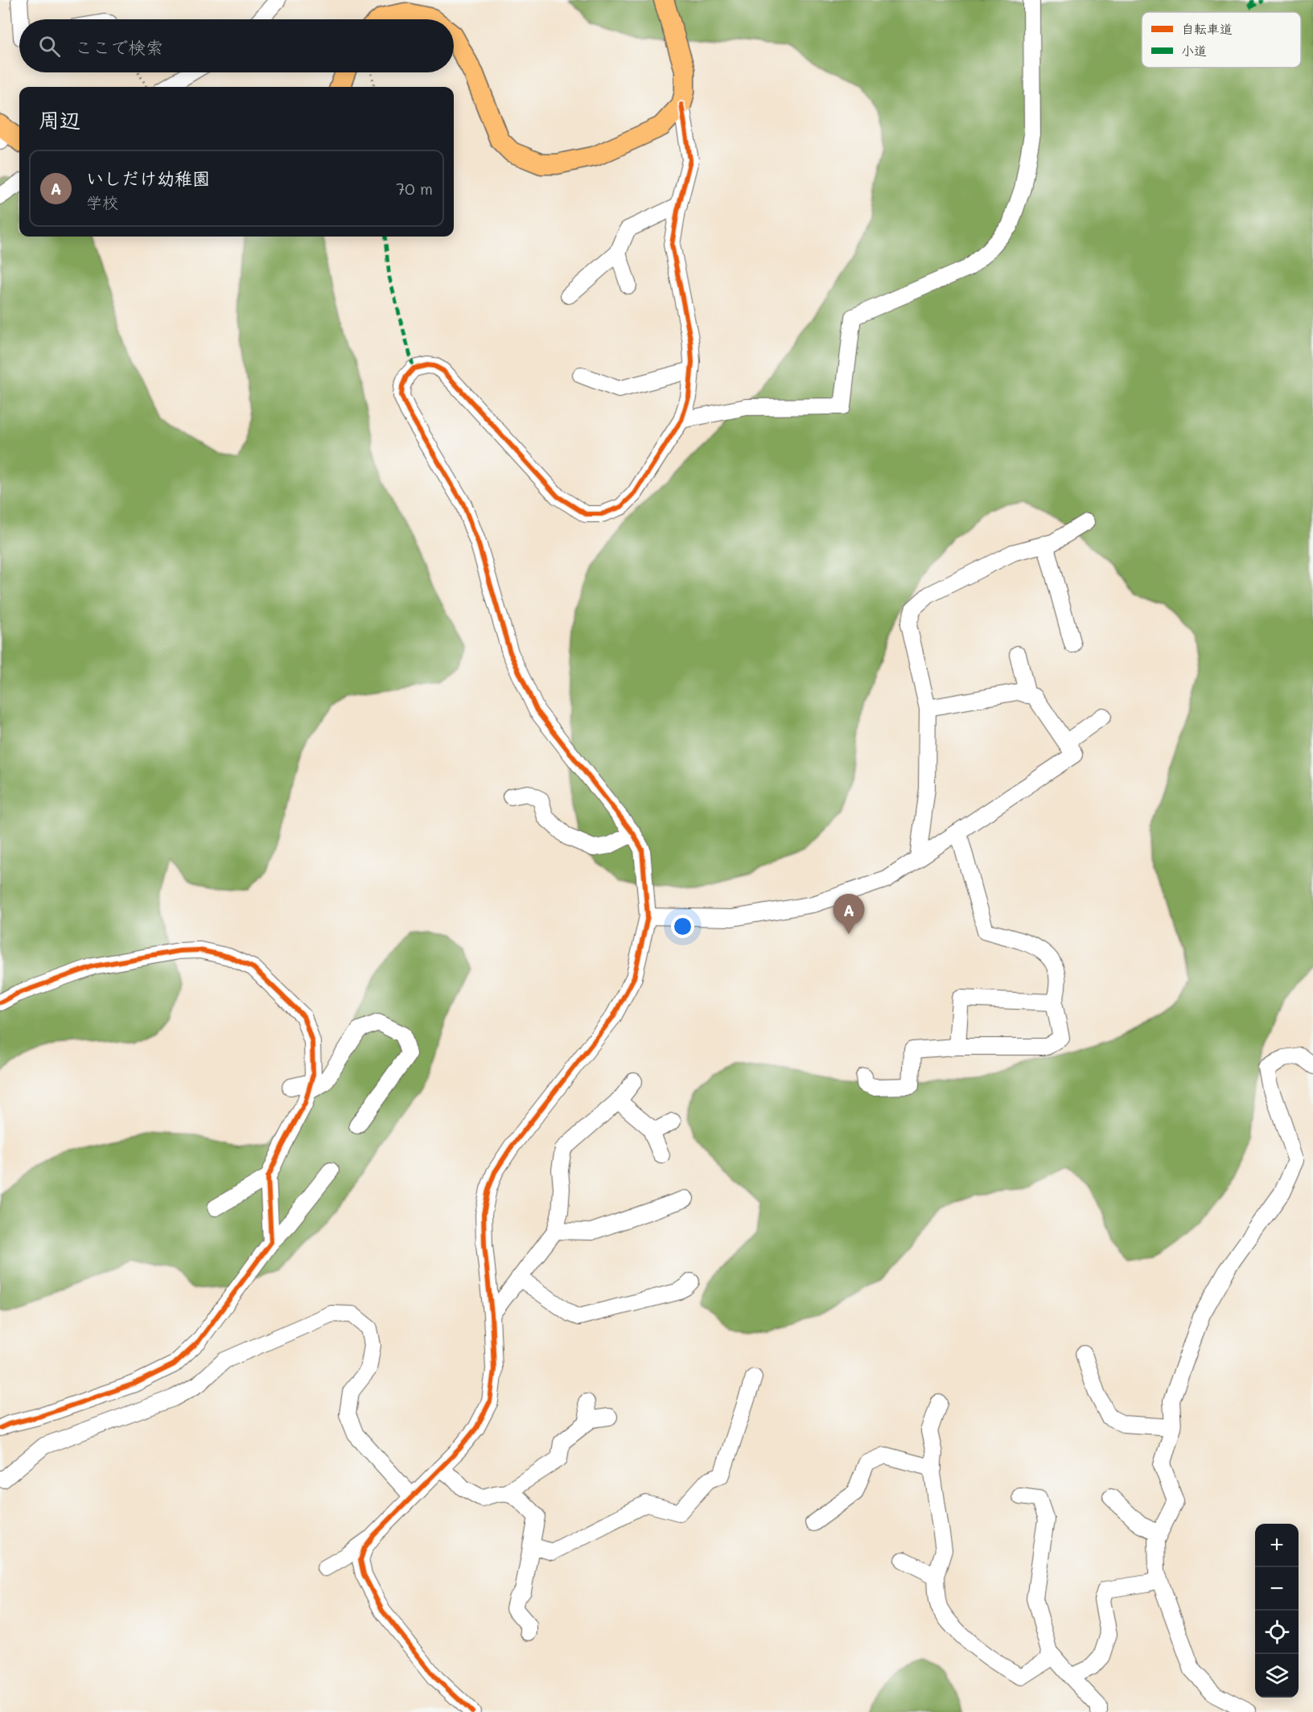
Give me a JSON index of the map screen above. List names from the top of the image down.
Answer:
{
  "legend": ["自転車道", "小道"],
  "page": {
    "search": "ここで検索",
    "heading": "周辺",
    "list": [
      {
        "mark": "A",
        "name": "いしだけ幼稚園",
        "note": "学校",
        "value": "70 m"
      }
    ],
    "pins": "A",
    "map_buttons": ["+", "−"]
  }
}
